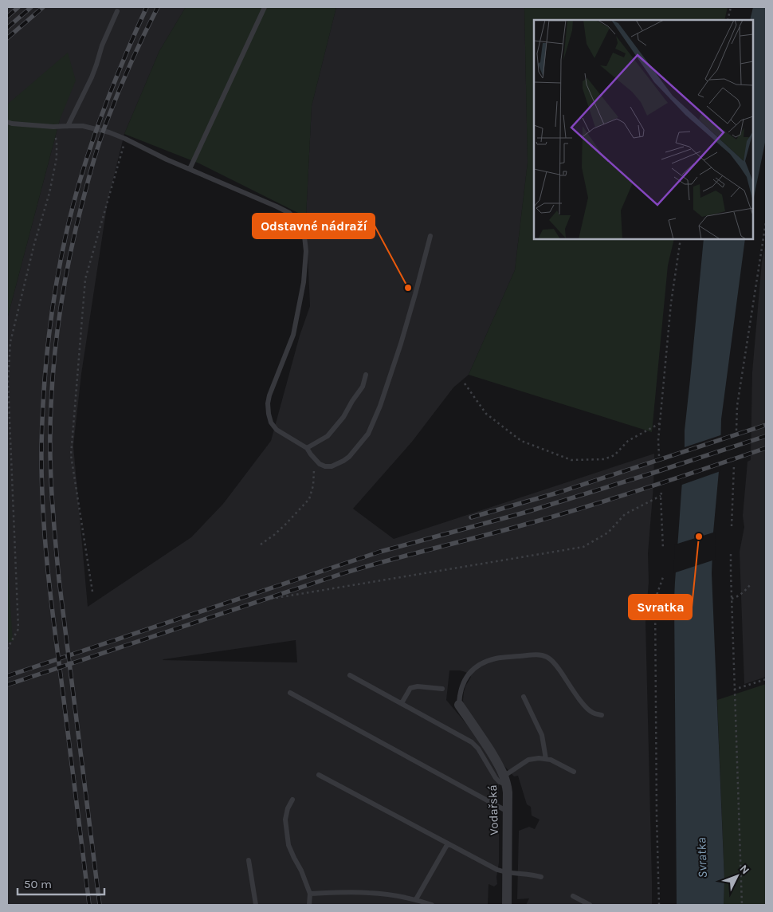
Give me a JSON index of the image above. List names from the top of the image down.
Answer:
{
  "streets": {
    "street": ["Vodařská"]
  },
  "water": ["Svratka"],
  "places": ["Odstavné nádraží", "Svratka"],
  "scale_bar": "50 m",
  "north": "top right"
}
